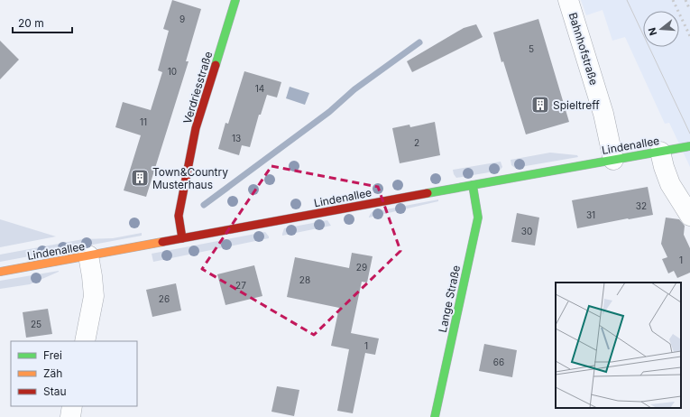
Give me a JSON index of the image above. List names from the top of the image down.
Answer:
{
  "streets": {
    "street": [
      "Bahnhofstraße",
      "Verdriesstraße",
      "Lindenallee",
      "Lange Straße"
    ]
  },
  "crossings": [
    ["Bahnhofstraße", "Lindenallee"],
    ["Verdriesstraße", "Lindenallee"],
    ["Lindenallee", "Lange Straße"]
  ],
  "places": {
    "building": ["Spieltreff", "Town&Country Musterhaus"]
  },
  "house_numbers": [
    "9",
    "5",
    "10",
    "14",
    "11",
    "13",
    "2",
    "32",
    "31",
    "30",
    "1",
    "29",
    "28",
    "27",
    "26",
    "25",
    "1",
    "66"
  ],
  "legend": ["Frei", "Zäh", "Stau"],
  "scale_bar": "20 m",
  "north": "left"
}
